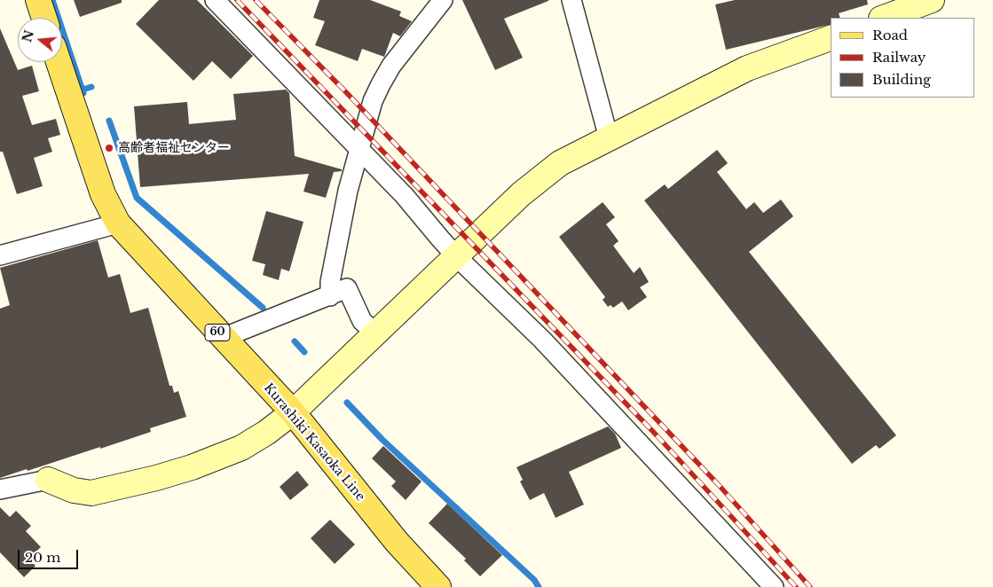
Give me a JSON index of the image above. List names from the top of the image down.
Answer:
{
  "streets": {
    "main road": ["60", "Kurashiki Kasaoka Line"]
  },
  "places": ["高齢者福祉センター"],
  "legend": ["Road", "Railway", "Building"],
  "scale_bar": "20 m",
  "north": "left"
}
